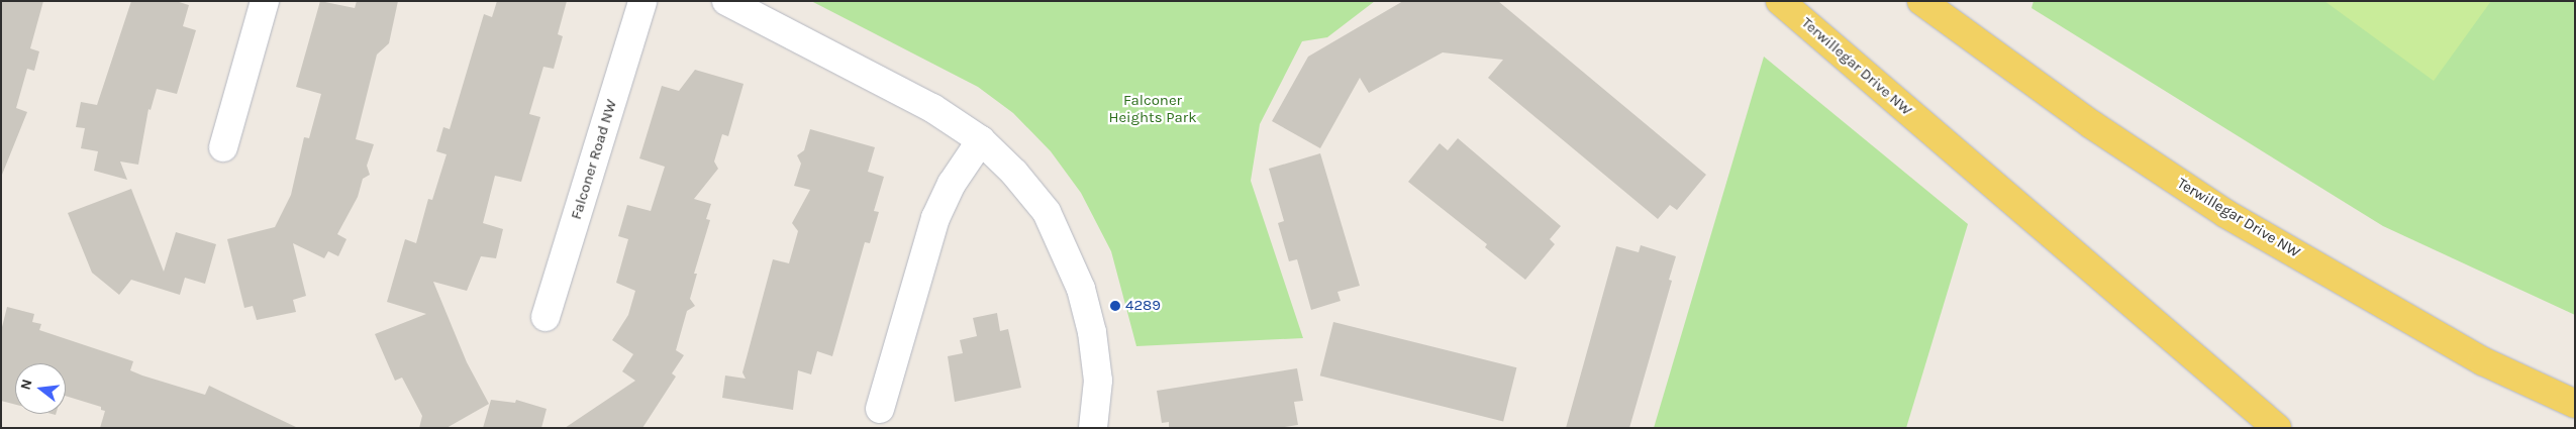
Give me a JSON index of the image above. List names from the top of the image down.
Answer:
{
  "streets": {
    "main road": ["Terwillegar Drive NW"],
    "street": ["Falconer Road NW"]
  },
  "parks": ["Falconer Heights Park"],
  "places": ["4289"],
  "north": "left"
}
